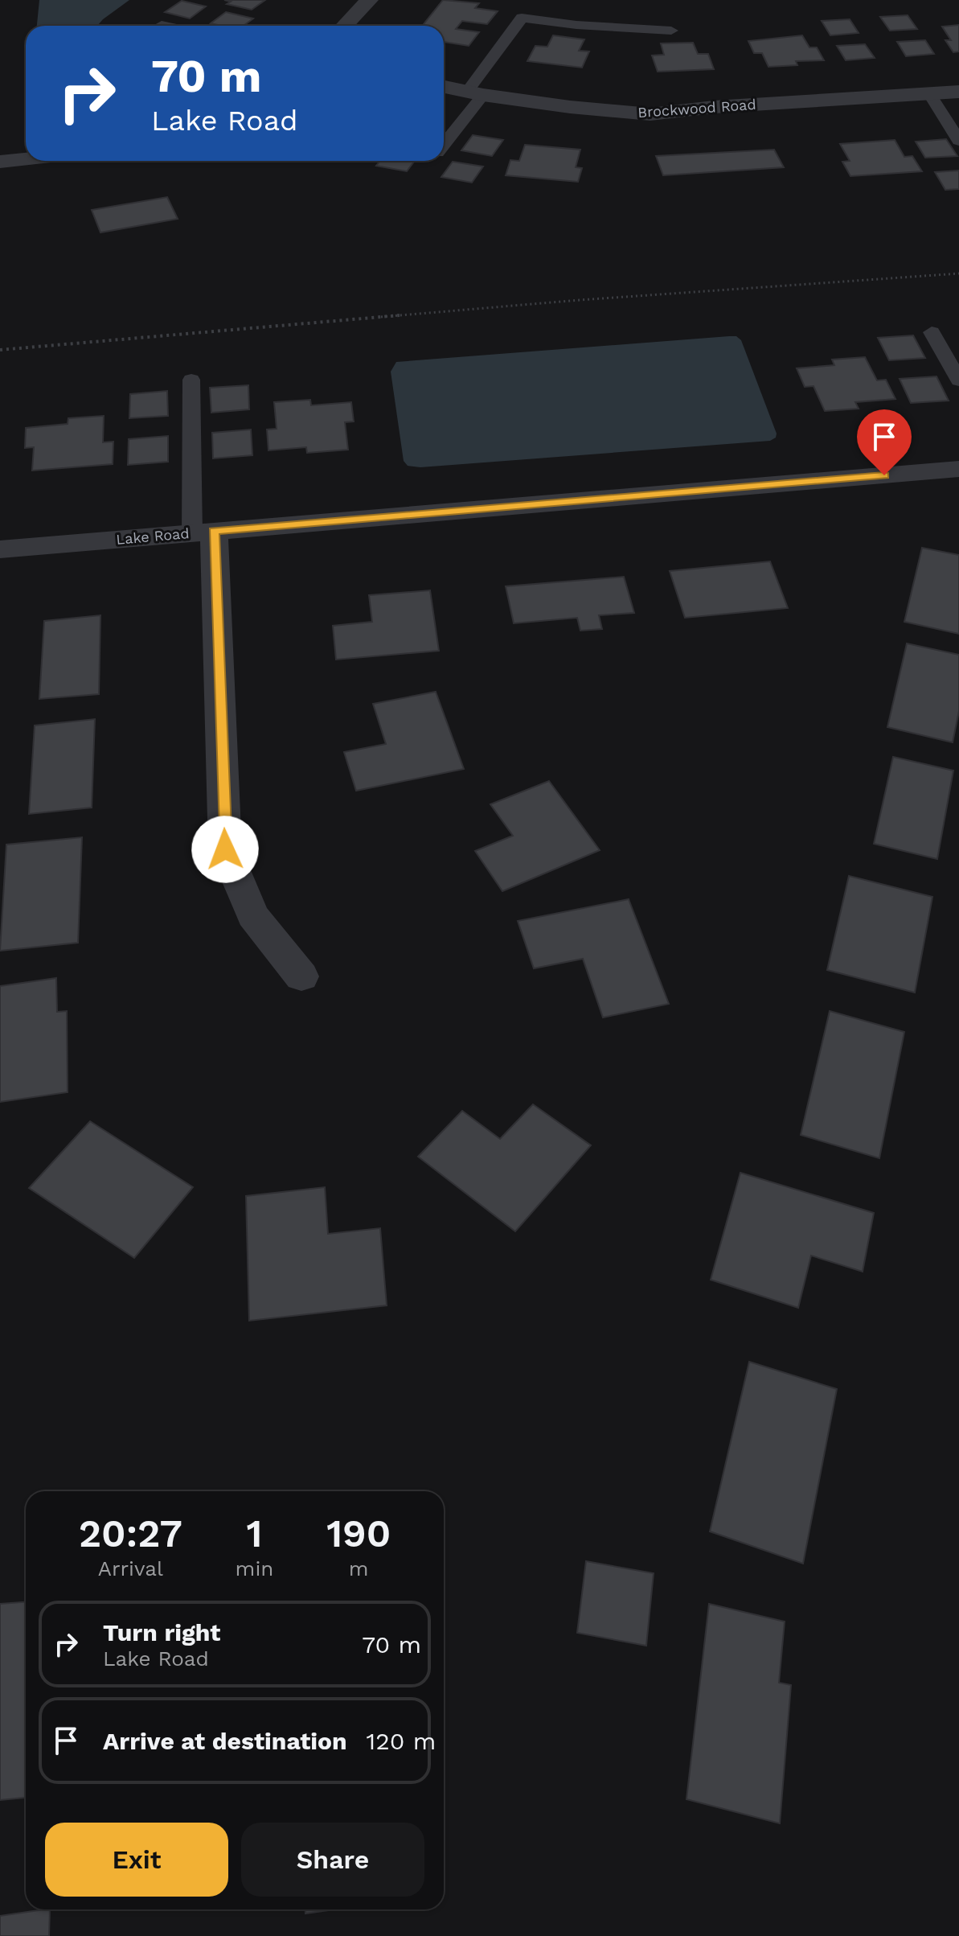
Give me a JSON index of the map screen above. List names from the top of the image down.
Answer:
{
  "streets": {
    "street": ["Brockwood Road", "Lake Road"]
  },
  "page": {
    "turn": ["70 m", "Lake Road"],
    "eta": [
      "20:27",
      "Arrival",
      "1",
      "min",
      "190",
      "m"
    ],
    "list": [
      {
        "name": "Turn right",
        "note": "Lake Road",
        "value": "70 m"
      },
      {
        "name": "Arrive at destination",
        "value": "120 m"
      }
    ],
    "buttons": ["Exit", "Share"]
  }
}
